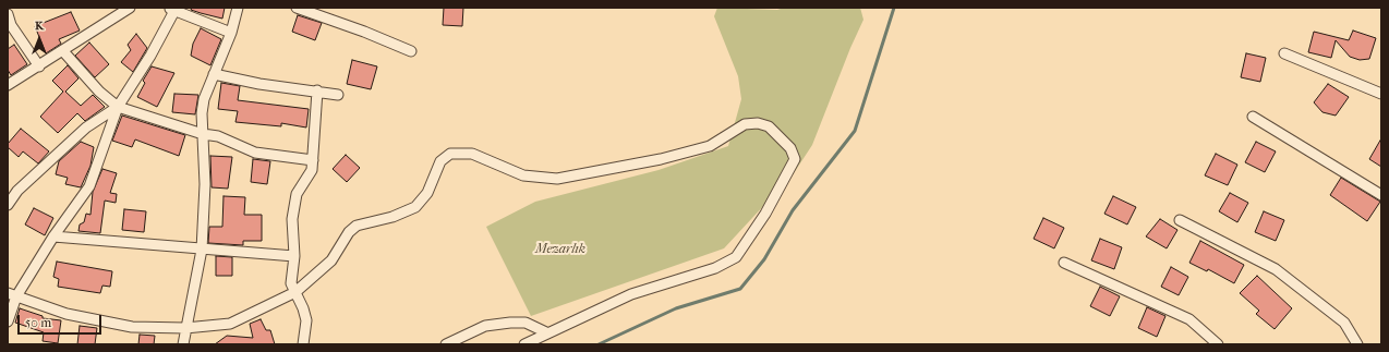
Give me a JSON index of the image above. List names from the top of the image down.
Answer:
{
  "parks": ["Mezarlık"],
  "scale_bar": "50 m",
  "north": "top"
}
